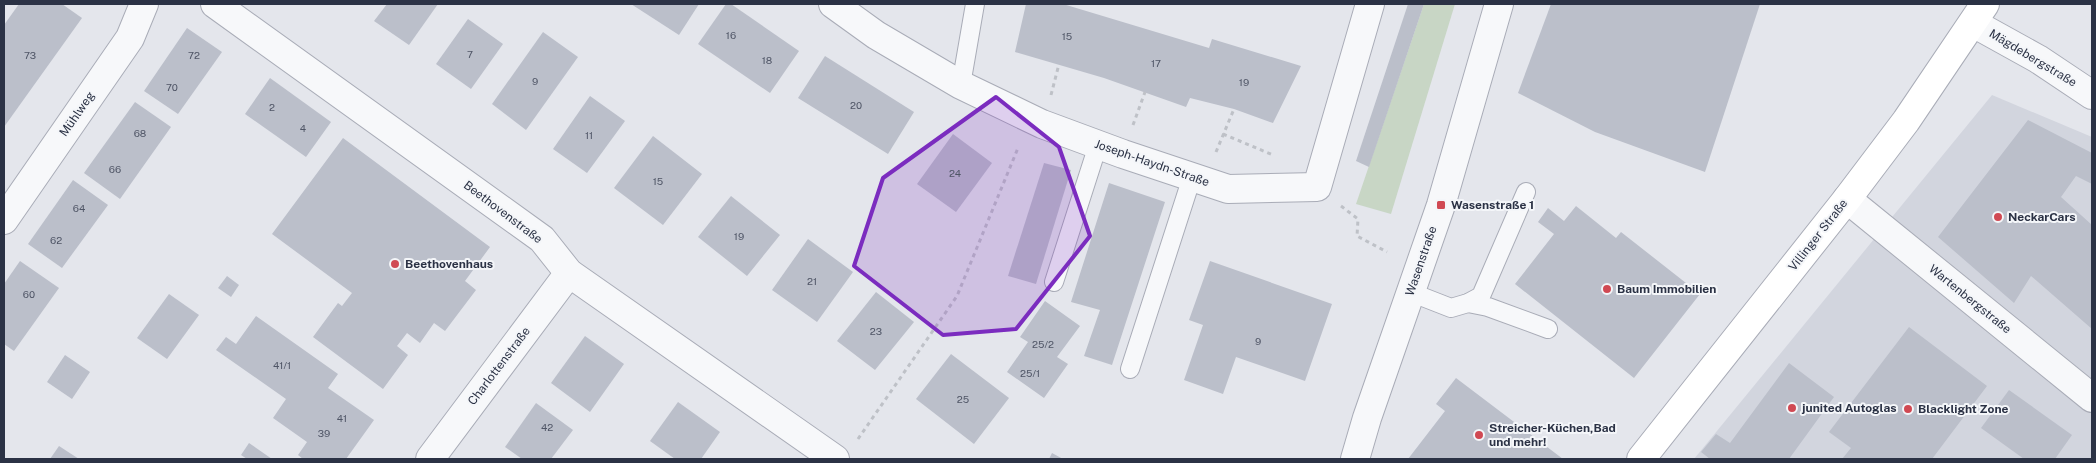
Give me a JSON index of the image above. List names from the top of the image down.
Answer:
{
  "streets": {
    "main road": ["Villinger Straße"],
    "street": [
      "Mägdebergstraße",
      "Mühlweg",
      "Joseph-Haydn-Straße",
      "Beethovenstraße",
      "Wasenstraße",
      "Wartenbergstraße",
      "Charlottenstraße"
    ]
  },
  "crossings": [
    ["Mägdebergstraße", "Villinger Straße"],
    ["Beethovenstraße", "Charlottenstraße"],
    ["Villinger Straße", "Wartenbergstraße"]
  ],
  "places": {
    "transit": ["Wasenstraße 1"],
    "other": [
      "NeckarCars",
      "Beethovenhaus",
      "Baum Immobilien",
      "junited Autoglas",
      "Blacklight Zone",
      "Streicher-Küchen,Bad und mehr!"
    ]
  },
  "house_numbers": [
    "16",
    "15",
    "7",
    "73",
    "72",
    "18",
    "17",
    "9",
    "19",
    "70",
    "20",
    "2",
    "4",
    "68",
    "11",
    "66",
    "24",
    "15",
    "64",
    "19",
    "62",
    "21",
    "60",
    "23",
    "9",
    "25/2",
    "41/1",
    "25/1",
    "25",
    "41",
    "42",
    "39"
  ]
}
